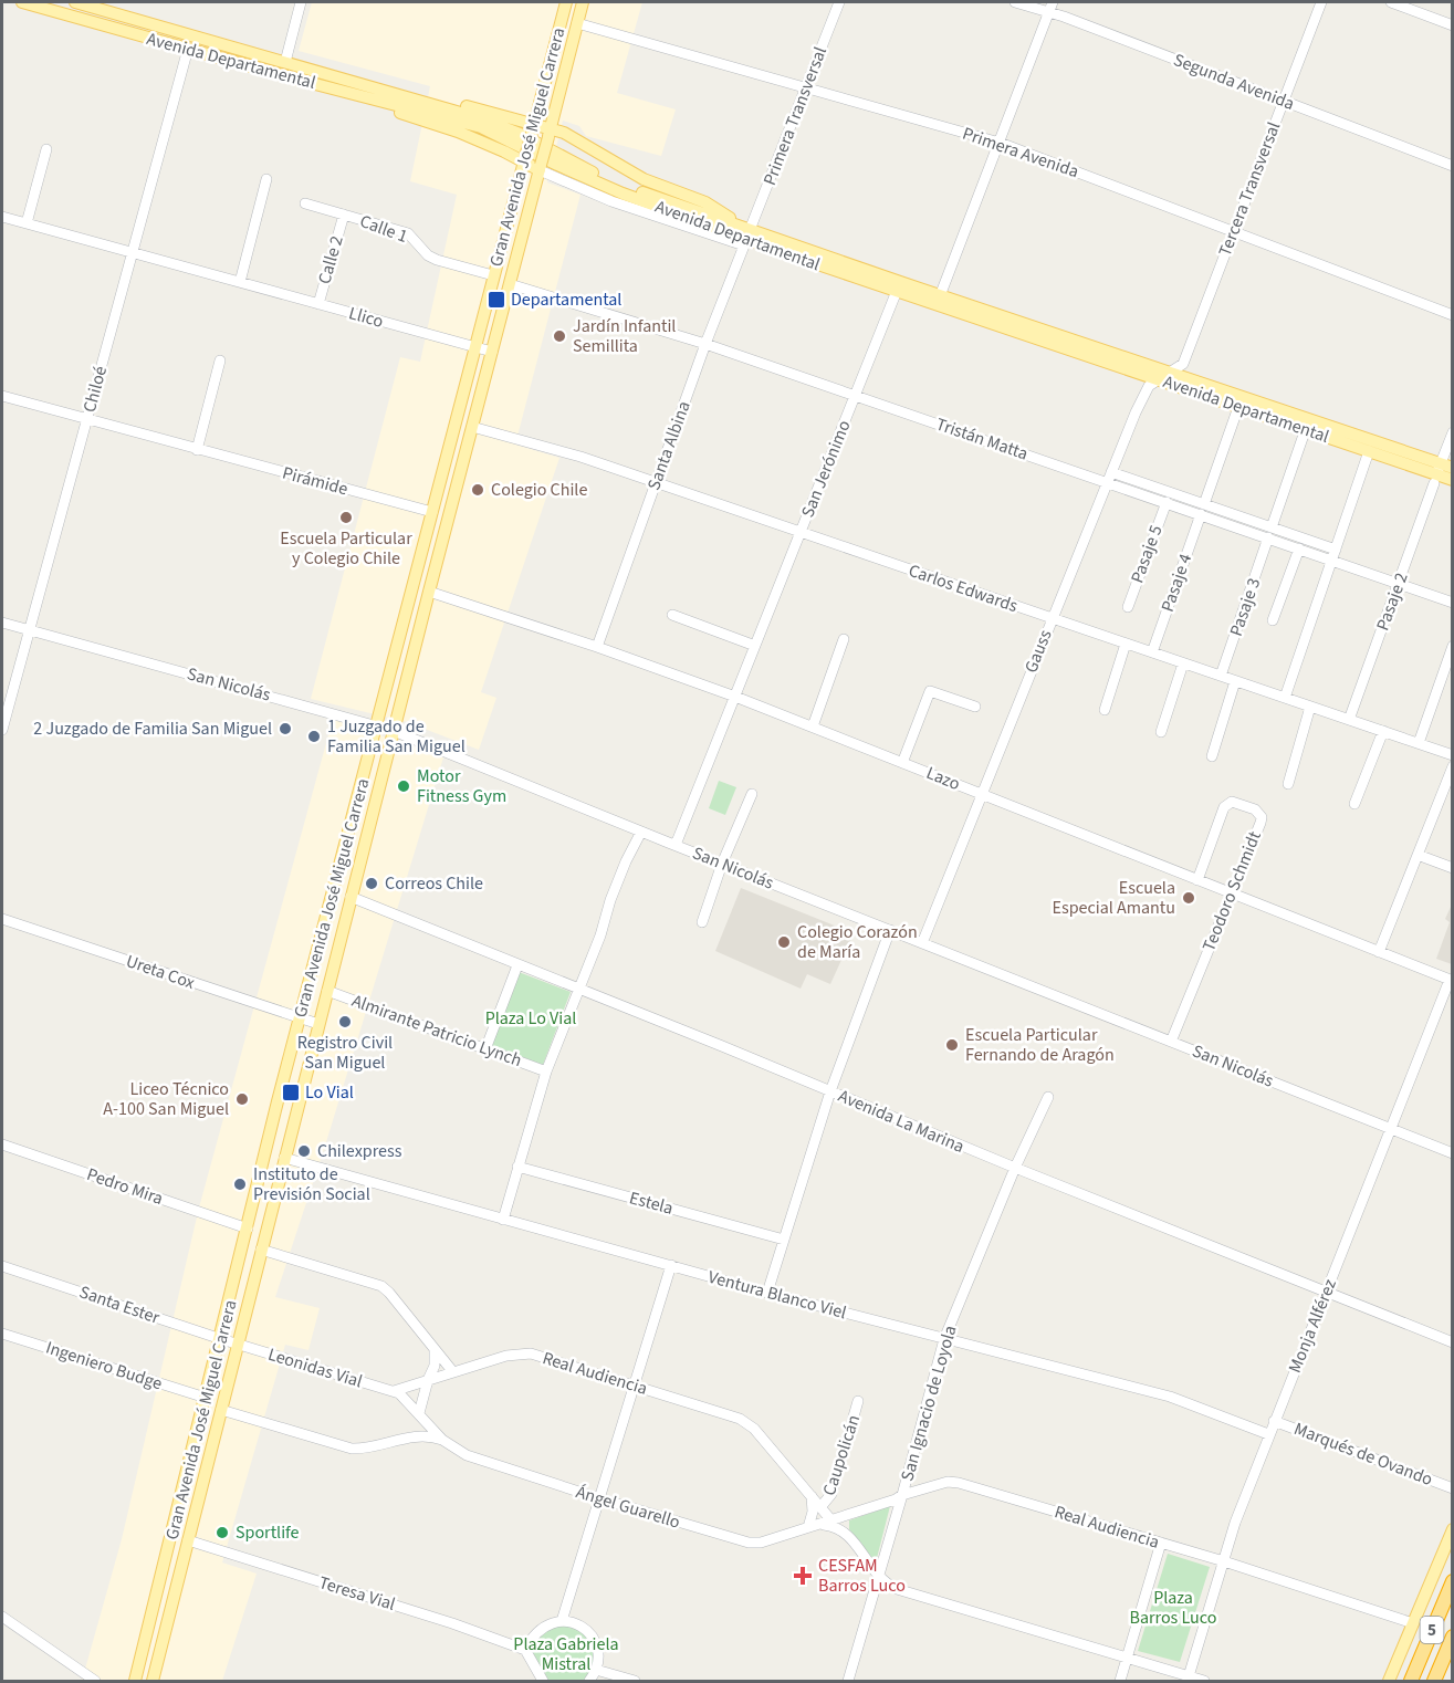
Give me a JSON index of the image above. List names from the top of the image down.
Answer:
{
  "streets": {
    "highway": ["5"],
    "main road": ["Avenida Departamental", "Gran Avenida José Miguel Carrera"],
    "street": [
      "Segunda Avenida",
      "Primera Transversal",
      "Primera Avenida",
      "Tercera Transversal",
      "Calle 1",
      "Calle 2",
      "Llico",
      "Chiloé",
      "Tristán Matta",
      "Santa Albina",
      "San Jerónimo",
      "Pirámide",
      "Pasaje 5",
      "Pasaje 4",
      "Carlos Edwards",
      "Pasaje 2",
      "Pasaje 3",
      "Gauss",
      "San Nicolás",
      "Lazo",
      "Teodoro Schmidt",
      "Ureta Cox",
      "Almirante Patricio Lynch",
      "Avenida La Marina",
      "Pedro Mira",
      "Estela",
      "Ventura Blanco Viel",
      "Santa Ester",
      "Monja Alférez",
      "Ingeniero Budge",
      "Leonidas Vial",
      "Real Audiencia",
      "San Ignacio de Loyola",
      "Marqués de Ovando",
      "Caupolicán",
      "Ángel Guarello",
      "Teresa Vial"
    ]
  },
  "crossings": [
    ["Avenida Departamental", "Primera Transversal"],
    ["Avenida Departamental", "Gran Avenida José Miguel Carrera"],
    ["Avenida Departamental", "Tercera Transversal"],
    ["Avenida Departamental", "Chiloé"],
    ["Avenida Departamental", "Santa Albina"],
    ["Avenida Departamental", "San Jerónimo"],
    ["Avenida Departamental", "Pasaje 4"],
    ["Avenida Departamental", "Pasaje 2"],
    ["Avenida Departamental", "Gauss"],
    ["Segunda Avenida", "Tercera Transversal"],
    ["Primera Transversal", "Primera Avenida"],
    ["Gran Avenida José Miguel Carrera", "Primera Avenida"],
    ["Gran Avenida José Miguel Carrera", "Calle 1"],
    ["Gran Avenida José Miguel Carrera", "Llico"],
    ["Gran Avenida José Miguel Carrera", "Tristán Matta"],
    ["Gran Avenida José Miguel Carrera", "Pirámide"],
    ["Gran Avenida José Miguel Carrera", "Carlos Edwards"],
    ["Gran Avenida José Miguel Carrera", "San Nicolás"],
    ["Gran Avenida José Miguel Carrera", "Lazo"],
    ["Gran Avenida José Miguel Carrera", "Ureta Cox"],
    ["Gran Avenida José Miguel Carrera", "Almirante Patricio Lynch"],
    ["Gran Avenida José Miguel Carrera", "Avenida La Marina"],
    ["Gran Avenida José Miguel Carrera", "Pedro Mira"],
    ["Gran Avenida José Miguel Carrera", "Ventura Blanco Viel"],
    ["Gran Avenida José Miguel Carrera", "Santa Ester"],
    ["Gran Avenida José Miguel Carrera", "Ingeniero Budge"],
    ["Gran Avenida José Miguel Carrera", "Leonidas Vial"],
    ["Gran Avenida José Miguel Carrera", "Ángel Guarello"],
    ["Gran Avenida José Miguel Carrera", "Teresa Vial"],
    ["Primera Avenida", "Tercera Transversal"],
    ["Tercera Transversal", "Gauss"],
    ["Calle 1", "Calle 2"],
    ["Calle 2", "Llico"],
    ["Llico", "Chiloé"],
    ["Chiloé", "Pirámide"],
    ["Chiloé", "San Nicolás"],
    ["Tristán Matta", "Santa Albina"],
    ["Tristán Matta", "San Jerónimo"],
    ["Tristán Matta", "Pasaje 5"],
    ["Tristán Matta", "Pasaje 4"],
    ["Tristán Matta", "Pasaje 2"],
    ["Tristán Matta", "Pasaje 3"],
    ["Tristán Matta", "Gauss"],
    ["Santa Albina", "Carlos Edwards"],
    ["Santa Albina", "Lazo"],
    ["San Jerónimo", "Carlos Edwards"],
    ["San Jerónimo", "San Nicolás"],
    ["San Jerónimo", "Lazo"],
    ["Pasaje 4", "Carlos Edwards"],
    ["Carlos Edwards", "Pasaje 2"],
    ["Carlos Edwards", "Pasaje 3"],
    ["Carlos Edwards", "Gauss"],
    ["Gauss", "San Nicolás"],
    ["Gauss", "Lazo"],
    ["San Nicolás", "Teodoro Schmidt"],
    ["San Nicolás", "Monja Alférez"],
    ["Lazo", "Teodoro Schmidt"],
    ["Lazo", "Monja Alférez"],
    ["Avenida La Marina", "Monja Alférez"],
    ["Avenida La Marina", "San Ignacio de Loyola"],
    ["Ventura Blanco Viel", "Monja Alférez"],
    ["Ventura Blanco Viel", "San Ignacio de Loyola"],
    ["Santa Ester", "Leonidas Vial"],
    ["Monja Alférez", "Real Audiencia"],
    ["Monja Alférez", "Marqués de Ovando"],
    ["Leonidas Vial", "Ángel Guarello"],
    ["Real Audiencia", "San Ignacio de Loyola"],
    ["Real Audiencia", "Caupolicán"],
    ["Real Audiencia", "Ángel Guarello"]
  ],
  "parks": ["Plaza Lo Vial", "Plaza Barros Luco", "Plaza Gabriela Mistral"],
  "places": {
    "transit": ["Departamental", "Lo Vial"],
    "other": [
      "Jardín Infantil Semillita",
      "Colegio Chile",
      "Escuela Particular y Colegio Chile",
      "2 Juzgado de Familia San Miguel",
      "1 Juzgado de Familia San Miguel",
      "Motor Fitness Gym",
      "Correos Chile",
      "Escuela Especial Amantu",
      "Colegio Corazón de María",
      "Registro Civil San Miguel",
      "Escuela Particular Fernando de Aragón",
      "Liceo Técnico A-100 San Miguel",
      "Chilexpress",
      "Instituto de Previsión Social",
      "Sportlife"
    ],
    "health": ["CESFAM Barros Luco"]
  }
}
